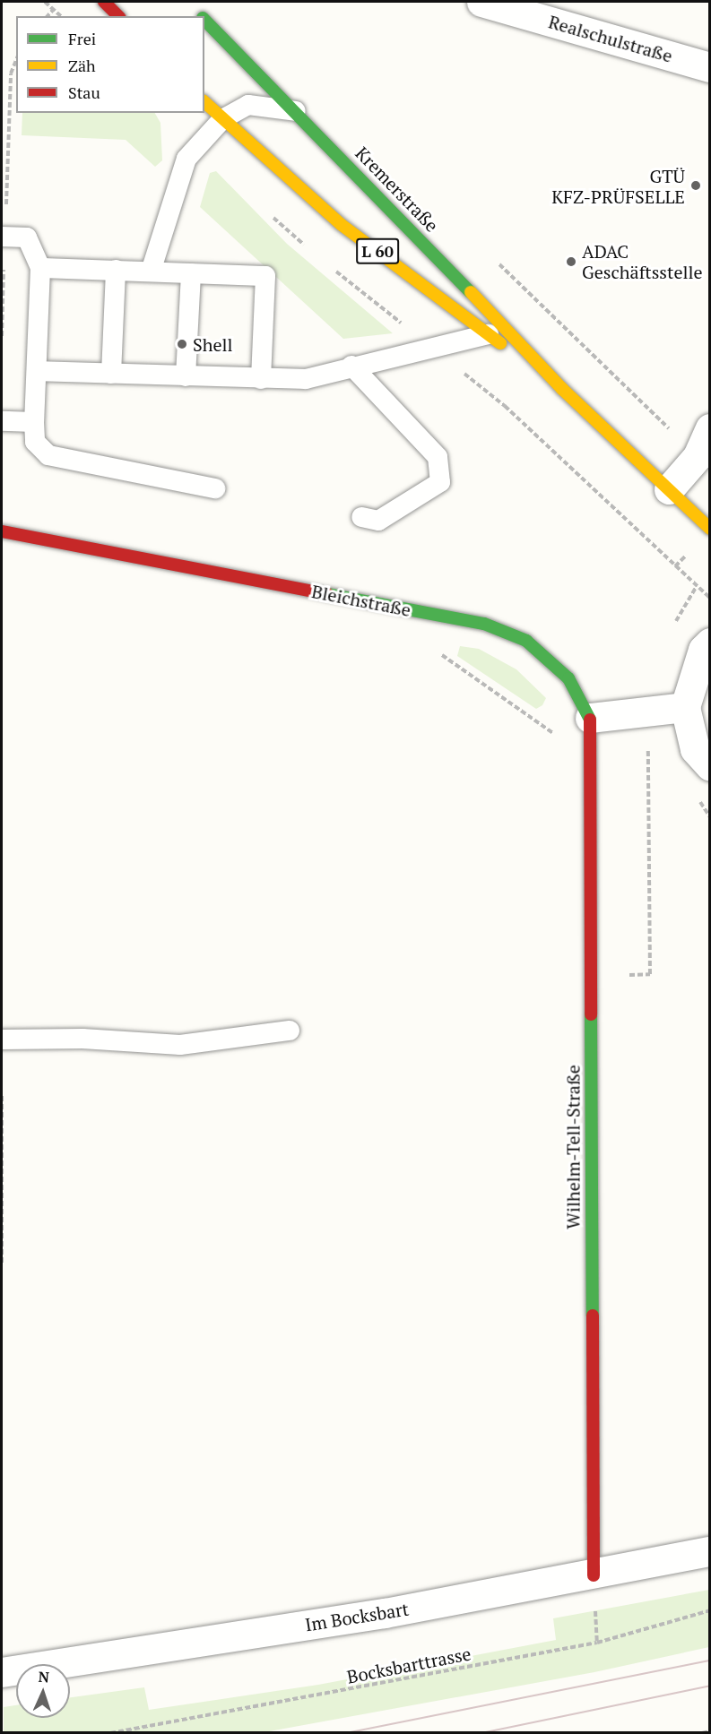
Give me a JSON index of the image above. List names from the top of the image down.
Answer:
{
  "streets": {
    "street": [
      "Realschulstraße",
      "Kremerstraße",
      "L 60",
      "Bleichstraße",
      "Wilhelm-Tell-Straße",
      "Im Bocksbart"
    ],
    "path": ["Bocksbarttrasse"]
  },
  "crossings": [
    ["Bleichstraße", "Wilhelm-Tell-Straße"],
    ["Wilhelm-Tell-Straße", "Im Bocksbart"]
  ],
  "places": ["GTÜ KFZ-PRÜFSELLE", "ADAC Geschäftsstelle", "Shell"],
  "legend": ["Frei", "Zäh", "Stau"],
  "north": "top"
}
